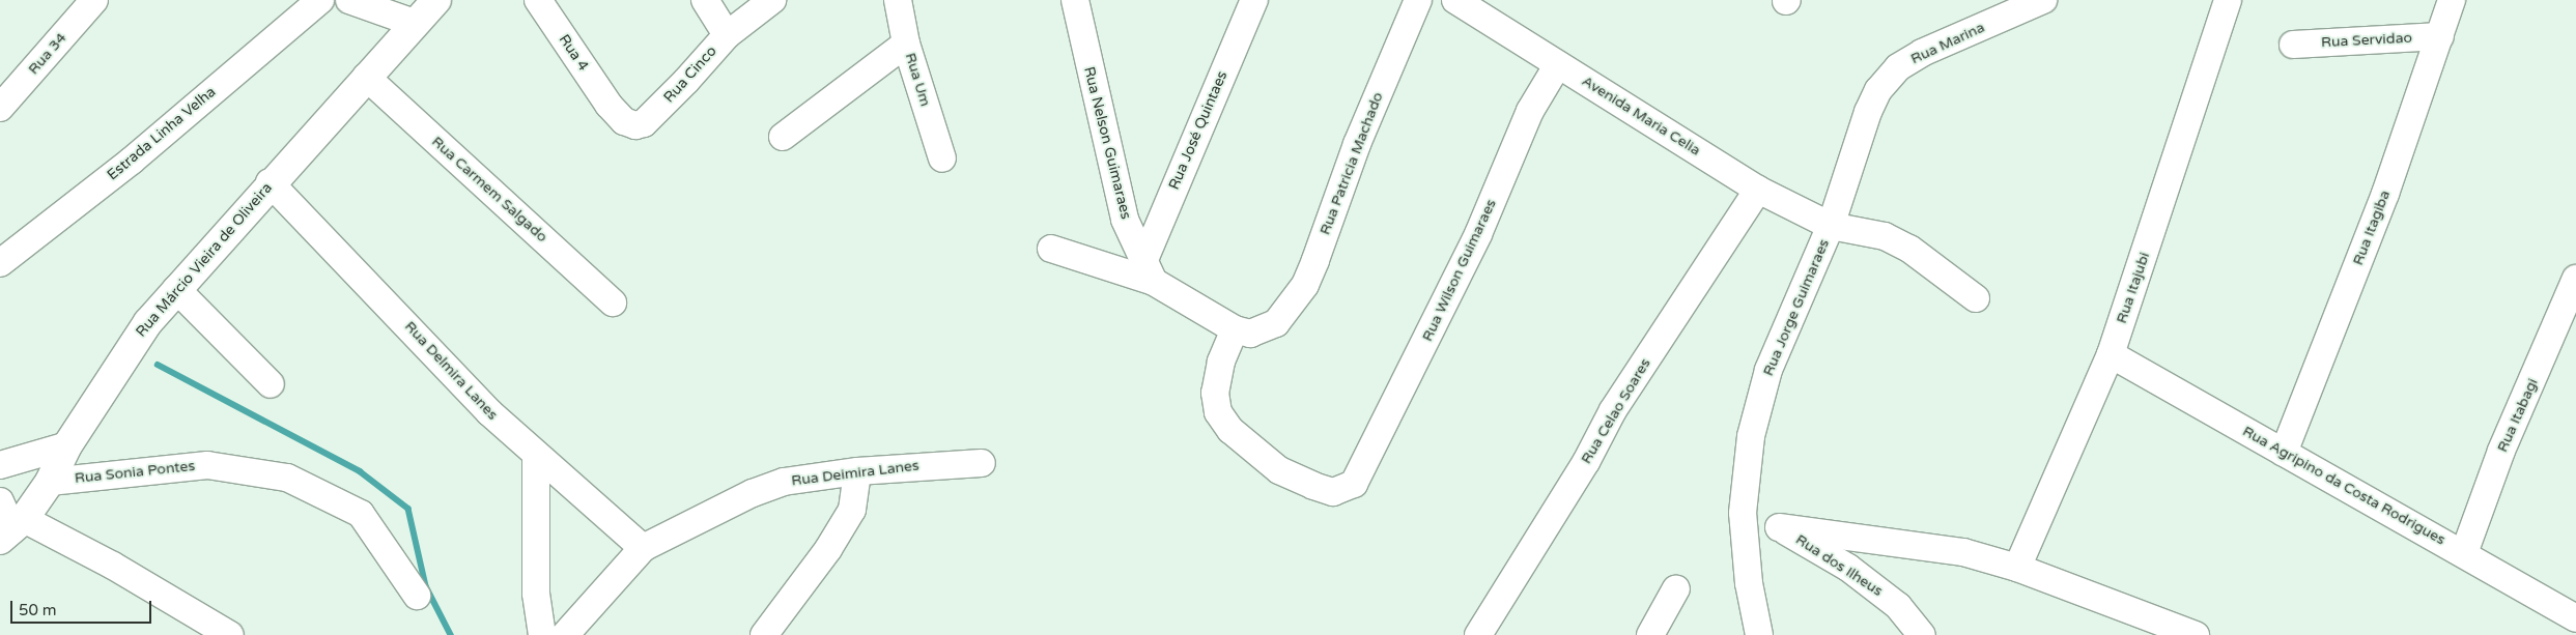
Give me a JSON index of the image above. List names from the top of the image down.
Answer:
{
  "streets": {
    "main road": ["Rua Márcio Vieira de Oliveira"],
    "street": [
      "Rua Servidao",
      "Rua Marina",
      "Rua 4",
      "Rua 34",
      "Rua Cinco",
      "Rua Um",
      "Avenida Maria Celia",
      "Rua José Quintaes",
      "Estrada Linha Velha",
      "Rua Nelson Guimaraes",
      "Rua Patricia Machado",
      "Rua Carmem Salgado",
      "Rua Itagiba",
      "Rua Wilson Guimaraes",
      "Rua Itajubi",
      "Rua Jorge Guimaraes",
      "Rua Delmira Lanes",
      "Rua Celao Soares",
      "Rua Itabagi",
      "Rua Sonia Pontes",
      "Rua Deimira Lanes",
      "Rua Agripino da Costa Rodrigues",
      "Rua dos Ilheus"
    ]
  },
  "crossings": [
    ["Rua Servidao", "Rua Itagiba"],
    ["Rua Marina", "Avenida Maria Celia"],
    ["Rua Marina", "Rua Jorge Guimaraes"],
    ["Rua 4", "Rua Cinco"],
    ["Avenida Maria Celia", "Rua Wilson Guimaraes"],
    ["Avenida Maria Celia", "Rua Jorge Guimaraes"],
    ["Avenida Maria Celia", "Rua Celao Soares"],
    ["Rua José Quintaes", "Rua Nelson Guimaraes"],
    ["Rua Patricia Machado", "Rua Wilson Guimaraes"],
    ["Rua Carmem Salgado", "Rua Márcio Vieira de Oliveira"],
    ["Rua Itagiba", "Rua Agripino da Costa Rodrigues"],
    ["Rua Márcio Vieira de Oliveira", "Rua Delmira Lanes"],
    ["Rua Márcio Vieira de Oliveira", "Rua Sonia Pontes"],
    ["Rua Itajubi", "Rua Agripino da Costa Rodrigues"],
    ["Rua Jorge Guimaraes", "Rua dos Ilheus"],
    ["Rua Delmira Lanes", "Rua Deimira Lanes"],
    ["Rua Itabagi", "Rua Agripino da Costa Rodrigues"]
  ],
  "scale_bar": "50 m"
}
